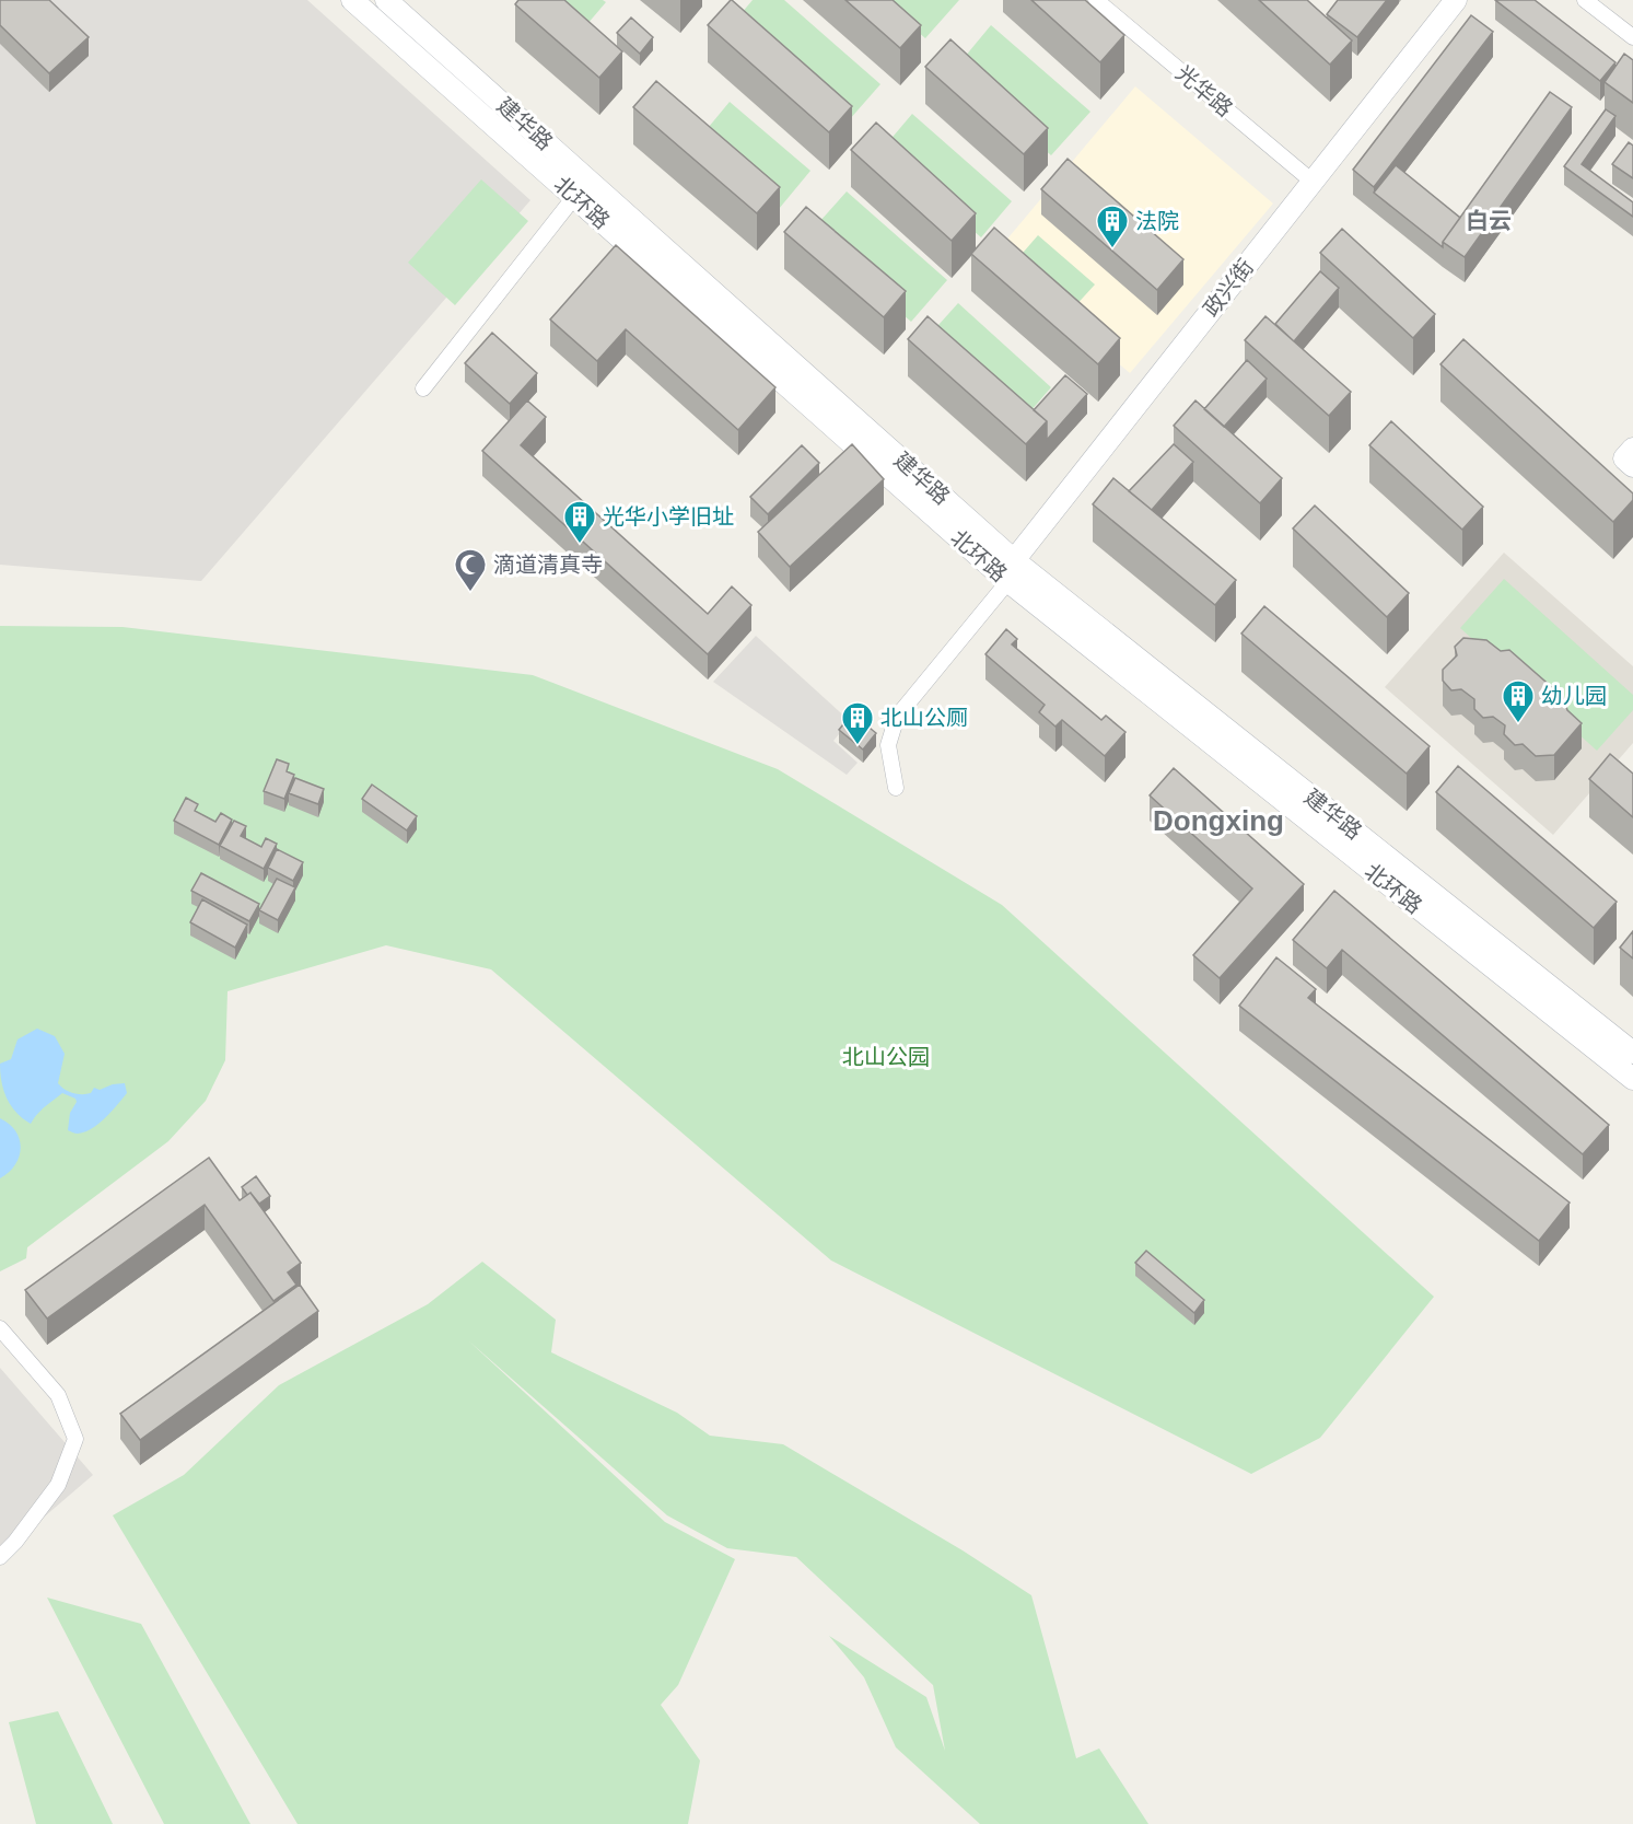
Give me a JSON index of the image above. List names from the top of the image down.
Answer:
{
  "streets": {
    "street": [
      "光华路",
      "建华路",
      "北环路",
      "政兴街"
    ]
  },
  "crossings": [
    ["光华路", "政兴街"],
    ["建华路", "北环路"],
    ["建华路", "政兴街"],
    ["北环路", "政兴街"]
  ],
  "districts": ["白云", "Dongxing"],
  "parks": ["北山公园"],
  "places": {
    "building": [
      "法院",
      "光华小学旧址",
      "幼儿园",
      "北山公厕"
    ],
    "mosque": ["滴道清真寺"]
  }
}
